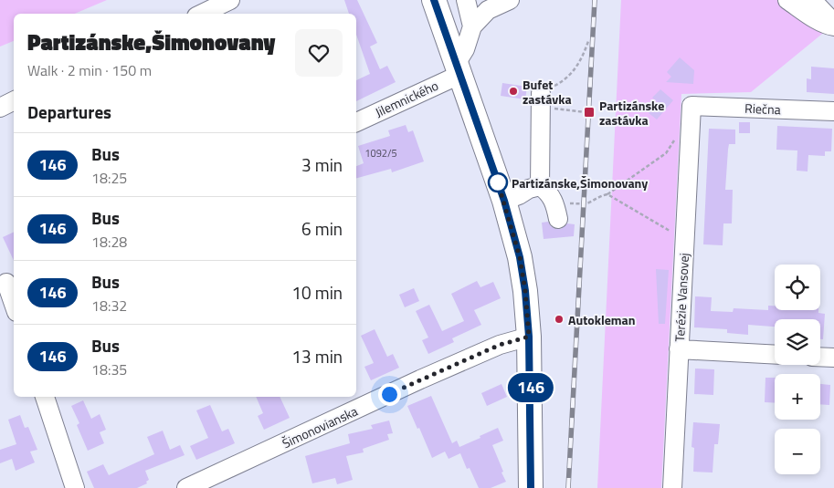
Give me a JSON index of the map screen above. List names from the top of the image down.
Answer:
{
  "streets": {
    "street": [
      "Jilemnického",
      "Riečna",
      "Terézie Vansovej",
      "Šimonovianska"
    ]
  },
  "crossings": [
    ["Riečna", "Terézie Vansovej"]
  ],
  "places": {
    "other": ["Bufet zastávka", "Partizánske,Šimonovany", "Autokleman"],
    "transit": ["Partizánske zastávka"]
  },
  "lines": ["bus line 146"],
  "house_numbers": ["1092/5"],
  "page": {
    "on_map": "146",
    "heading": [
      ["Partizánske,Šimonovany", "Walk · 2 min · 150 m"],
      "Departures"
    ],
    "list": [
      {
        "mark": "146",
        "name": "Bus",
        "note": "18:25",
        "value": "3 min"
      },
      {
        "mark": "146",
        "name": "Bus",
        "note": "18:28",
        "value": "6 min"
      },
      {
        "mark": "146",
        "name": "Bus",
        "note": "18:32",
        "value": "10 min"
      },
      {
        "mark": "146",
        "name": "Bus",
        "note": "18:35",
        "value": "13 min"
      }
    ],
    "map_buttons": ["+", "−"]
  }
}
